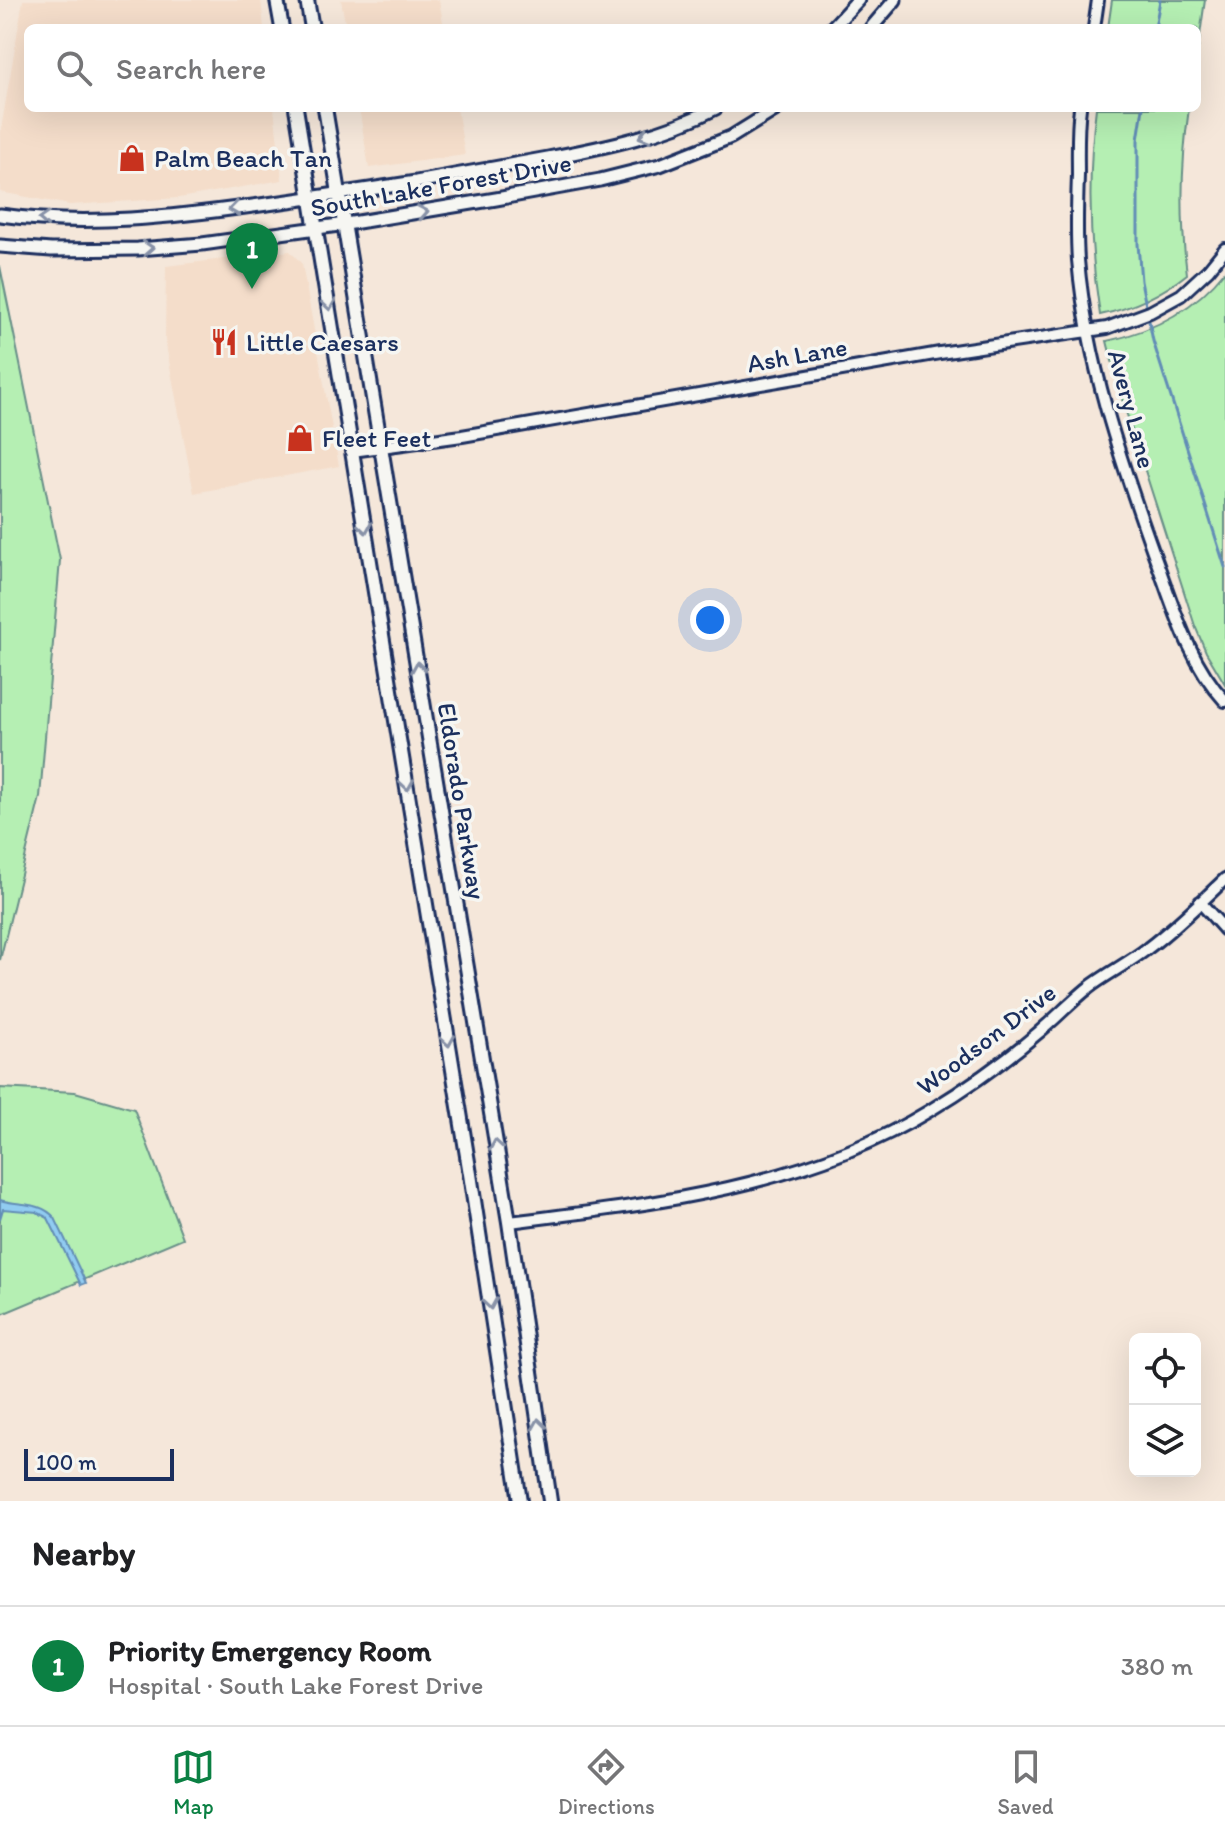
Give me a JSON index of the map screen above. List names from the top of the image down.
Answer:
{
  "streets": {
    "main road": ["South Lake Forest Drive", "Eldorado Parkway"],
    "street": ["Ash Lane", "Avery Lane", "Woodson Drive"]
  },
  "crossings": [
    ["South Lake Forest Drive", "Eldorado Parkway"],
    ["Ash Lane", "Avery Lane"],
    ["Ash Lane", "Eldorado Parkway"],
    ["Eldorado Parkway", "Woodson Drive"]
  ],
  "places": {
    "shop": ["Palm Beach Tan", "Fleet Feet"],
    "restaurant": ["Little Caesars"]
  },
  "scale_bar": "100 m",
  "page": {
    "search": "Search here",
    "pins": "1",
    "scale": "100 m",
    "heading": "Nearby",
    "list": [
      {
        "mark": "1",
        "name": "Priority Emergency Room",
        "note": "Hospital · South Lake Forest Drive",
        "value": "380 m"
      }
    ],
    "nav": ["Map", "Directions", "Saved"]
  }
}
